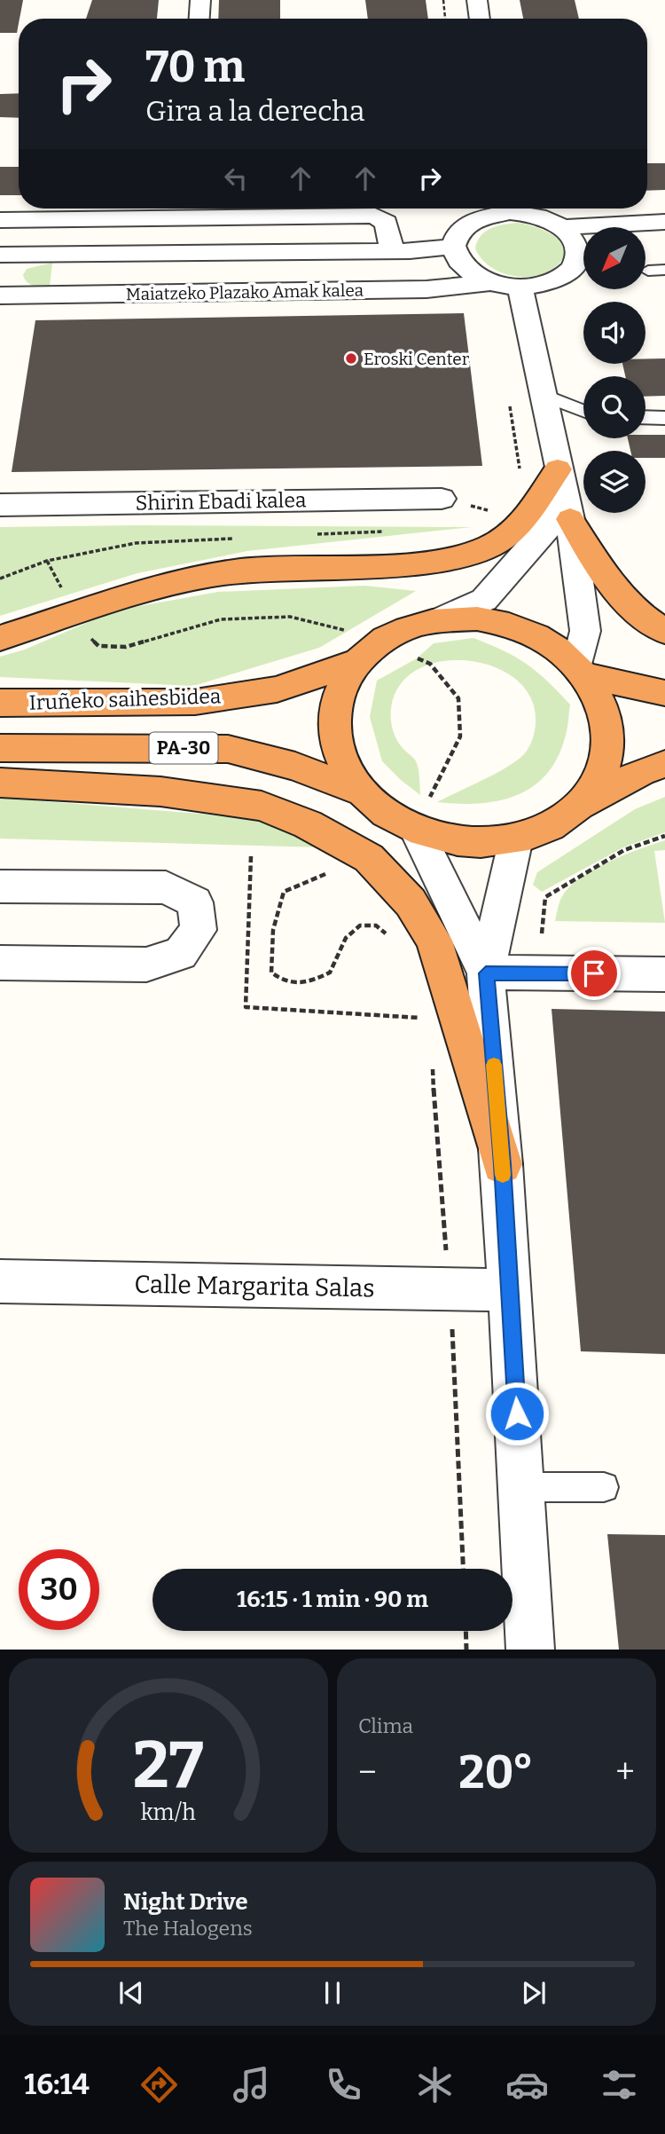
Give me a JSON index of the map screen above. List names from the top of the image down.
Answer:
{
  "streets": {
    "highway": ["Iruñeko saihesbidea", "PA-30"],
    "street": ["Maiatzeko Plazako Amak kalea", "Shirin Ebadi kalea", "Calle Margarita Salas"]
  },
  "crossings": [
    ["Iruñeko saihesbidea", "PA-30"]
  ],
  "places": ["Eroski Center"],
  "north": "bottom left",
  "page": {
    "turn": ["70 m", "Gira a la derecha"],
    "limit": "30",
    "trip": "16:15 · 1 min · 90 m",
    "tile": "Clima",
    "heat": ["−", "20°", "+"],
    "song": ["Night Drive", "The Halogens"],
    "tabs": "16:14",
    "gauge": ["27", "km/h"]
  }
}
